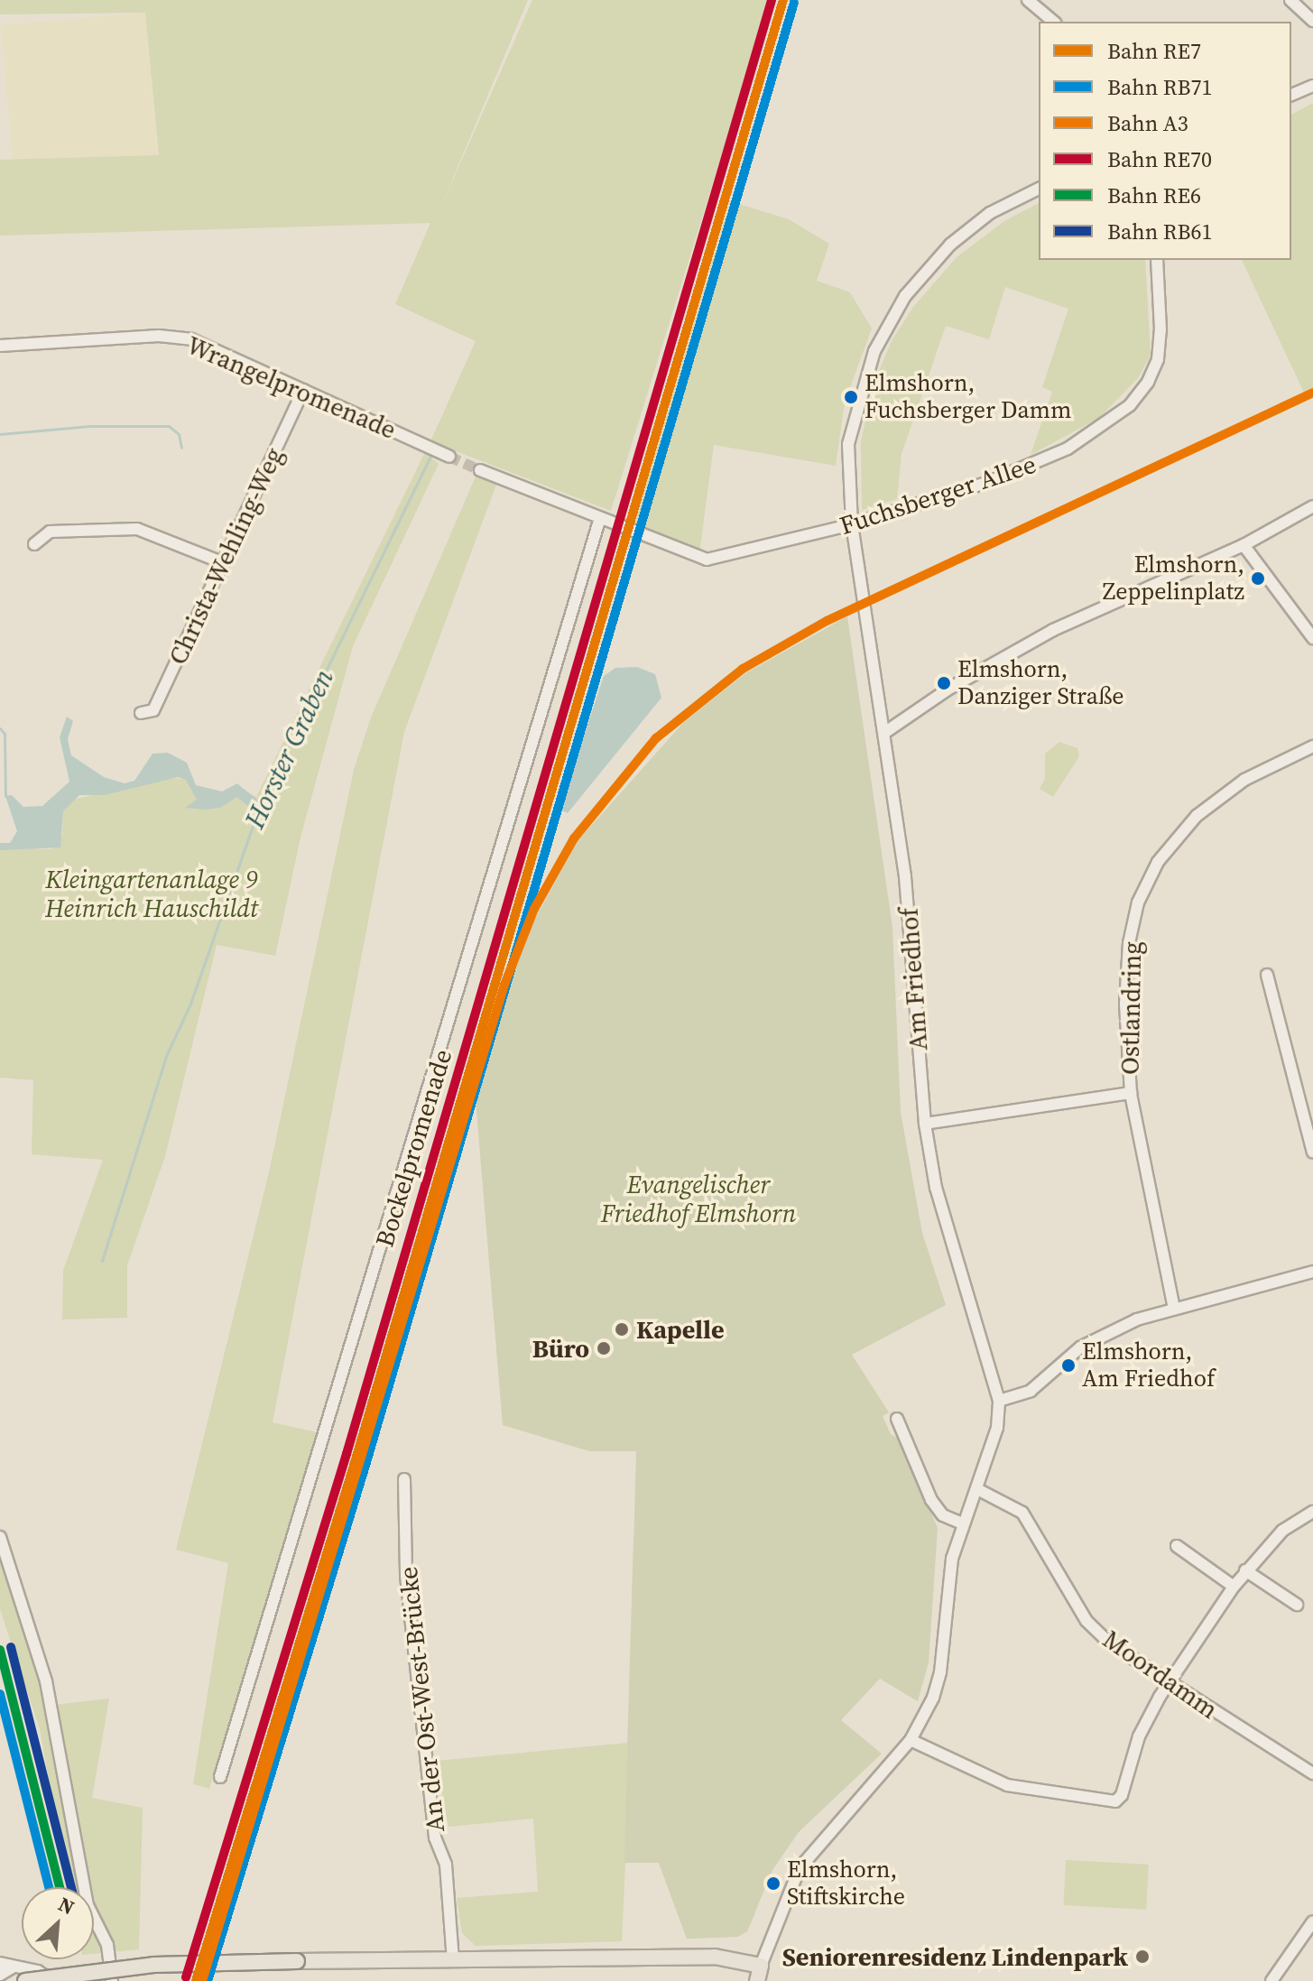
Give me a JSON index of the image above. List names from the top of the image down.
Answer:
{
  "streets": {
    "street": [
      "Wrangelpromenade",
      "Fuchsberger Allee",
      "Christa-Wehling-Weg",
      "Am Friedhof",
      "Ostlandring",
      "Bockelpromenade",
      "Moordamm",
      "An der Ost-West-Brücke"
    ]
  },
  "crossings": [
    ["Wrangelpromenade", "Christa-Wehling-Weg"],
    ["Fuchsberger Allee", "Am Friedhof"],
    ["Fuchsberger Allee", "Bockelpromenade"],
    ["Am Friedhof", "Moordamm"]
  ],
  "water": ["Horster Graben"],
  "parks": ["Kleingartenanlage 9 Heinrich Hauschildt", "Evangelischer Friedhof Elmshorn"],
  "places": [
    "Elmshorn, Fuchsberger Damm",
    "Elmshorn, Zeppelinplatz",
    "Elmshorn, Danziger Straße",
    "Kapelle",
    "Büro",
    "Elmshorn, Am Friedhof",
    "Elmshorn, Stiftskirche",
    "Seniorenresidenz Lindenpark"
  ],
  "lines": [
    "rail line RE7",
    "rail line RE70",
    "rail line RB71",
    "rail line A3",
    "rail line RB61",
    "rail line RE6"
  ],
  "legend": [
    "Bahn RE7",
    "Bahn RB71",
    "Bahn A3",
    "Bahn RE70",
    "Bahn RE6",
    "Bahn RB61"
  ],
  "north": "top right"
}
